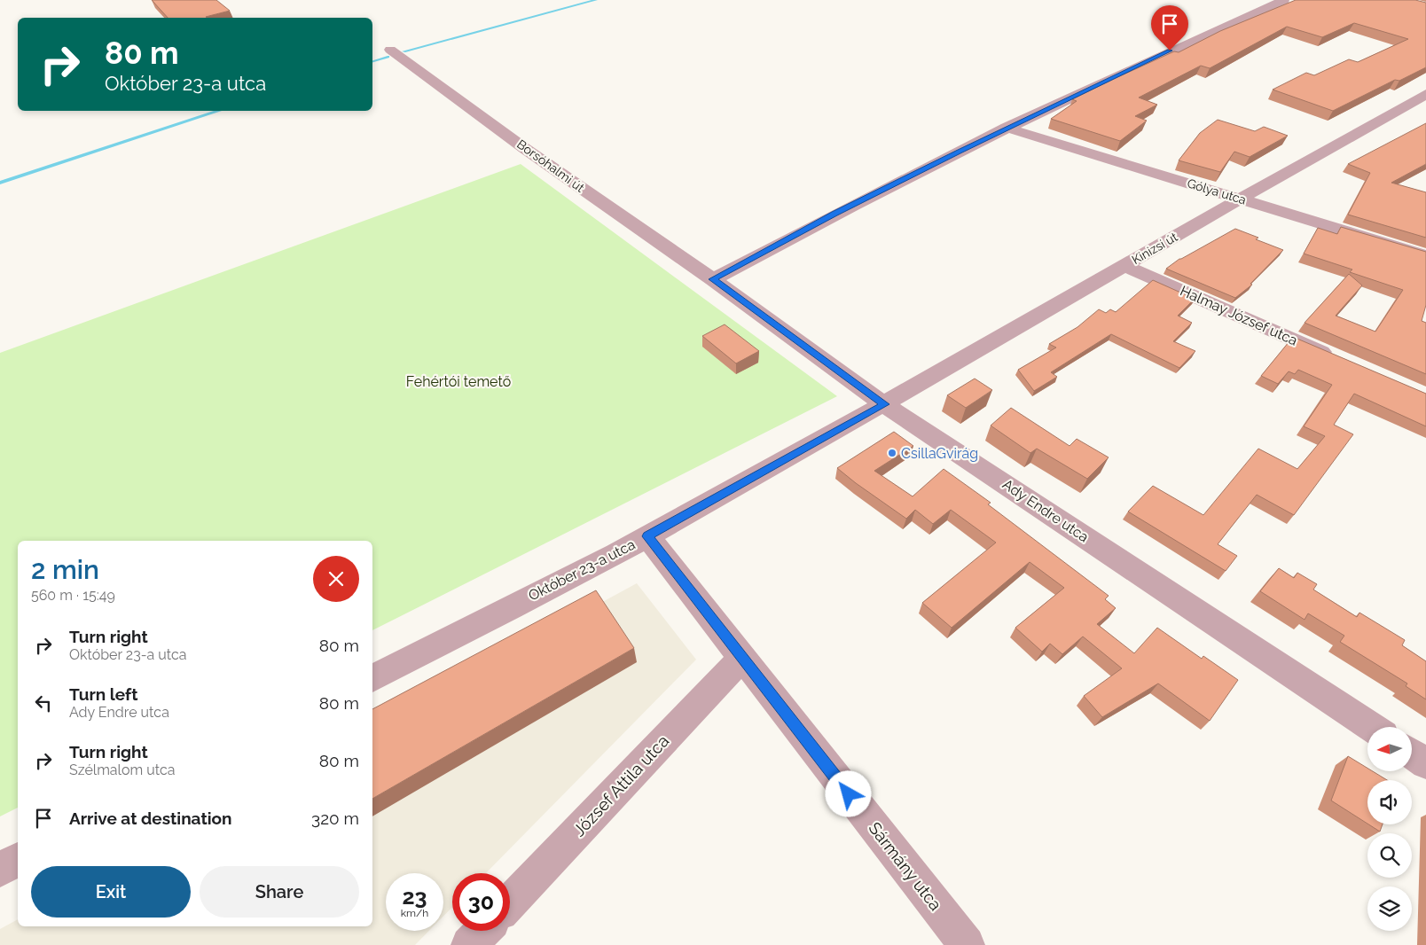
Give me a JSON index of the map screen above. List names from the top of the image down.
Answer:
{
  "streets": {
    "street": [
      "Borsóhalmi út",
      "Gólya utca",
      "Kinizsi út",
      "Halmay József utca",
      "Ady Endre utca",
      "Október 23-a utca",
      "József Attila utca",
      "Sármány utca"
    ]
  },
  "crossings": [
    ["Borsóhalmi út", "Ady Endre utca"],
    ["Gólya utca", "Kinizsi út"],
    ["Kinizsi út", "Halmay József utca"],
    ["Kinizsi út", "Ady Endre utca"],
    ["Kinizsi út", "Október 23-a utca"],
    ["Ady Endre utca", "Október 23-a utca"],
    ["Október 23-a utca", "Sármány utca"],
    ["József Attila utca", "Sármány utca"]
  ],
  "parks": ["Fehértói temető"],
  "places": ["CsillaGvirág"],
  "north": "left",
  "page": {
    "turn": ["80 m", "Október 23-a utca"],
    "heading": ["2 min", "560 m · 15:49"],
    "list": [
      {
        "name": "Turn right",
        "note": "Október 23-a utca",
        "value": "80 m"
      },
      {
        "name": "Turn left",
        "note": "Ady Endre utca",
        "value": "80 m"
      },
      {
        "name": "Turn right",
        "note": "Szélmalom utca",
        "value": "80 m"
      },
      {
        "name": "Arrive at destination",
        "value": "320 m"
      }
    ],
    "buttons": ["Exit", "Share"],
    "speed": "23 km/h",
    "limit": "30"
  }
}
